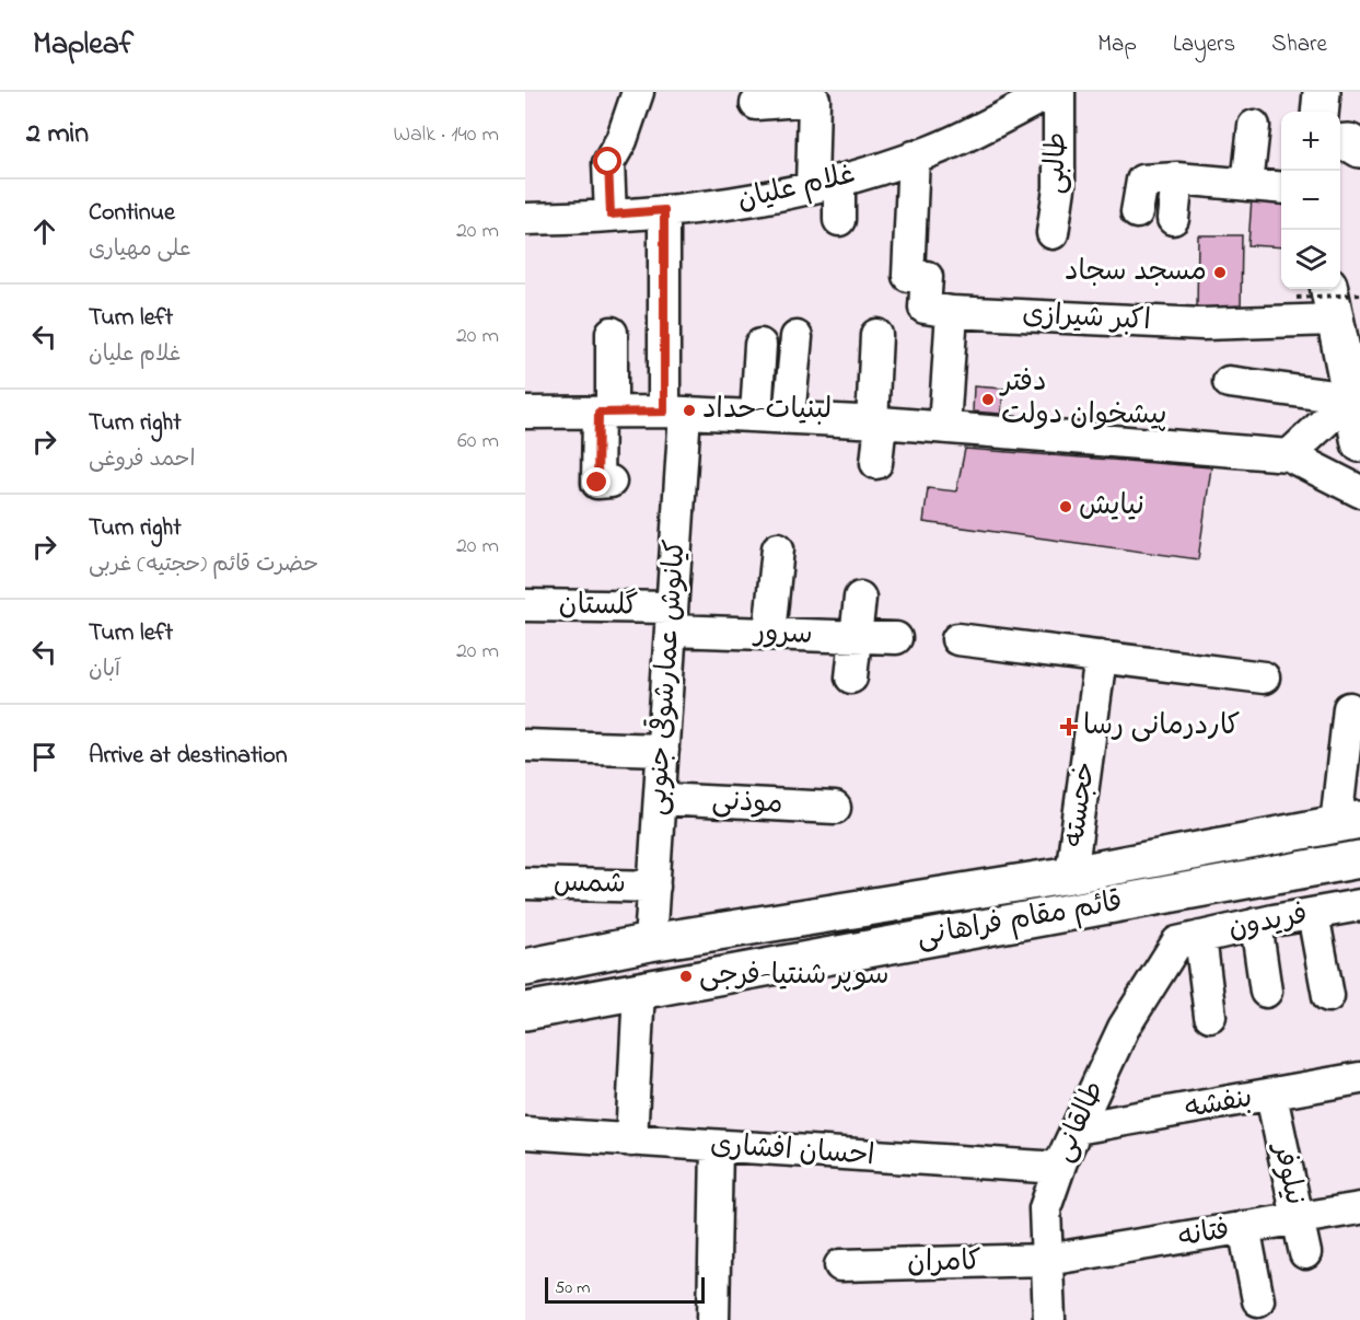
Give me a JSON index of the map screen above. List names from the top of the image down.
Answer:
{
  "streets": {
    "main road": ["قائم مقام فراهانی"],
    "street": [
      "طالبی",
      "غلام علیان",
      "اکبر شیرازی",
      "گلستان",
      "سرور",
      "کیانوش عمارشوقی جنوبی",
      "موذنی",
      "خجسته",
      "شمس",
      "فریدون",
      "بنفشه",
      "طالقانی",
      "احسان افشاری",
      "نیلوفر",
      "فتانه",
      "کامران"
    ]
  },
  "crossings": [
    ["طالبی", "غلام علیان"],
    ["غلام علیان", "اکبر شیرازی"],
    ["غلام علیان", "کیانوش عمارشوقی جنوبی"],
    ["گلستان", "سرور"],
    ["گلستان", "کیانوش عمارشوقی جنوبی"],
    ["سرور", "کیانوش عمارشوقی جنوبی"],
    ["کیانوش عمارشوقی جنوبی", "موذنی"],
    ["کیانوش عمارشوقی جنوبی", "شمس"],
    ["کیانوش عمارشوقی جنوبی", "قائم مقام فراهانی"],
    ["خجسته", "قائم مقام فراهانی"],
    ["فریدون", "طالقانی"],
    ["بنفشه", "طالقانی"],
    ["بنفشه", "نیلوفر"],
    ["طالقانی", "احسان افشاری"],
    ["طالقانی", "فتانه"],
    ["طالقانی", "کامران"],
    ["نیلوفر", "فتانه"],
    ["فتانه", "کامران"]
  ],
  "places": {
    "other": [
      "مسجد سجاد",
      "دفتر پیشخوان دولت",
      "لبنیات-حداد",
      "نیایش",
      "سوپر شنتیا-فرجی"
    ],
    "health": ["کاردرمانی رسا"]
  },
  "scale_bar": "50 m",
  "page": {
    "header": "Mapleaf",
    "nav": ["Map", "Layers", "Share"],
    "heading": ["2 min", "Walk · 140 m"],
    "map_buttons": ["+", "−"],
    "list": [
      ["Continue", "علی مهیاری", "20 m"],
      ["Turn left", "غلام علیان", "20 m"],
      ["Turn right", "احمد فروغی", "60 m"],
      ["Turn right", "حضرت قائم (حجتیه) غربی", "20 m"],
      ["Turn left", "آبان", "20 m"],
      "Arrive at destination"
    ],
    "scale": "50 m"
  }
}
